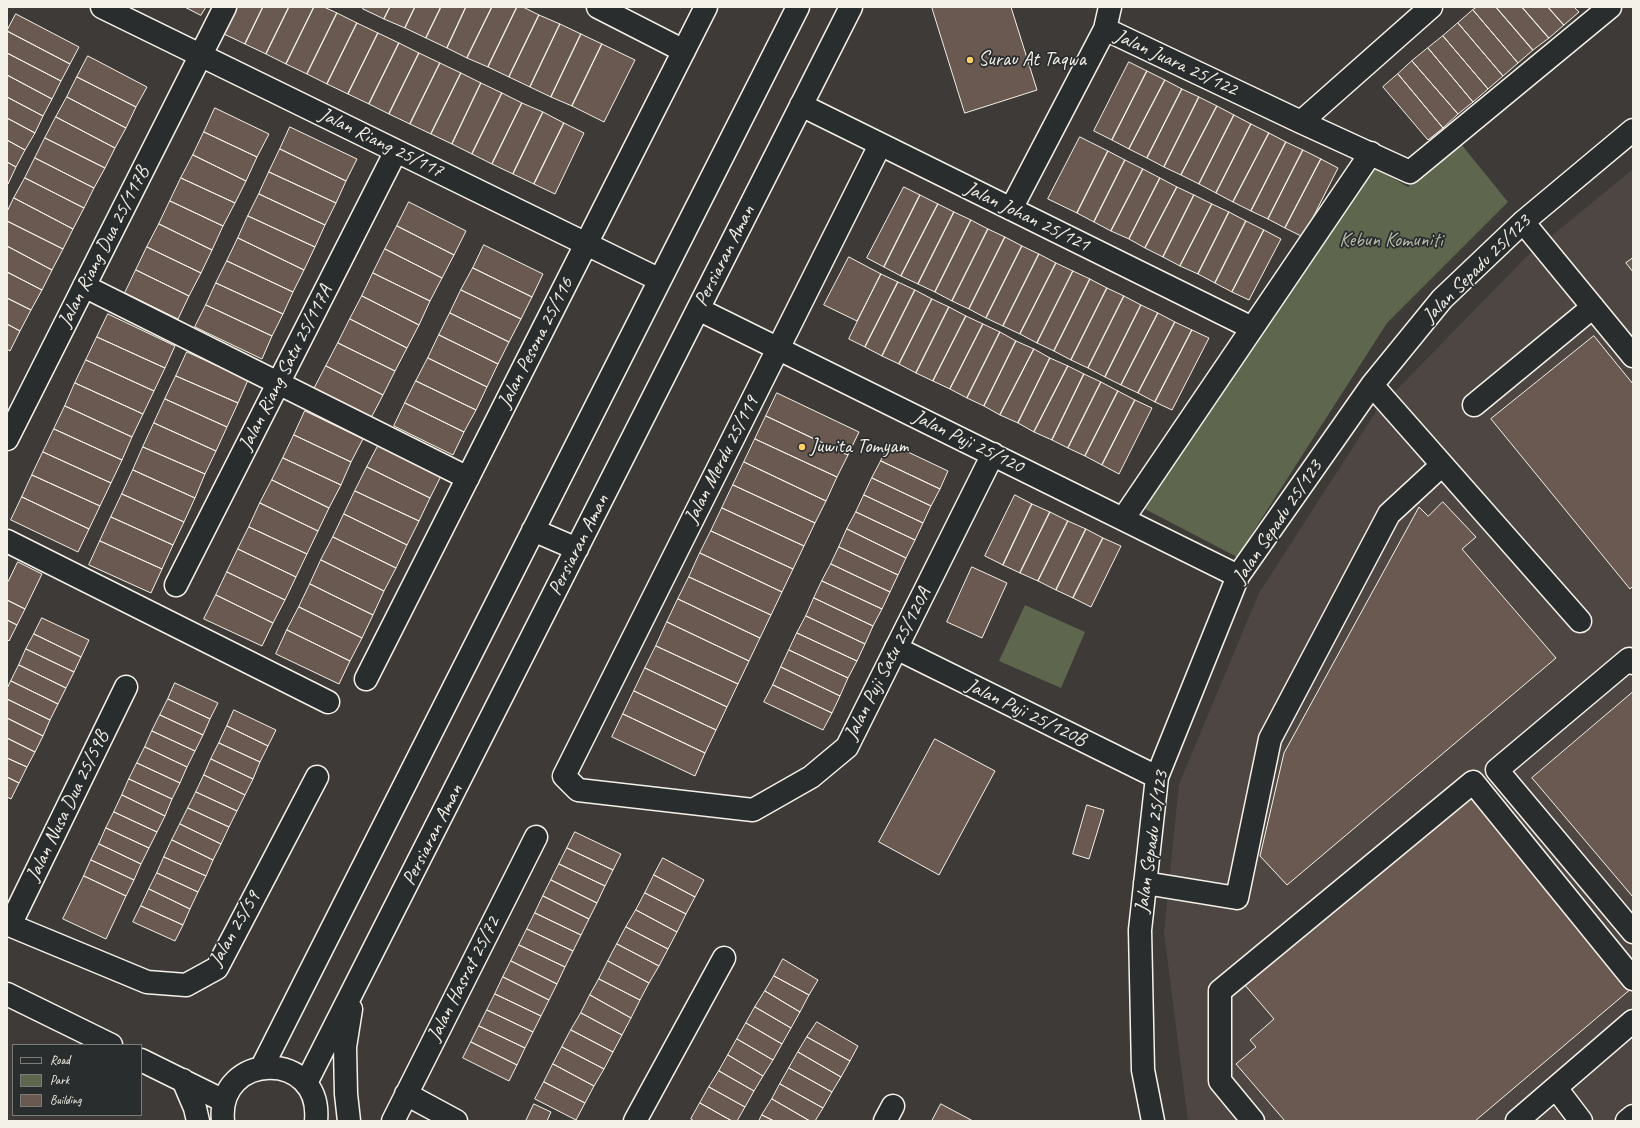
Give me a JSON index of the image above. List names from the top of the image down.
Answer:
{
  "streets": {
    "street": [
      "Jalan Juara 25/122",
      "Jalan Riang 25/117",
      "Jalan Johan 25/121",
      "Jalan Riang Dua 25/117B",
      "Persiaran Aman",
      "Jalan Sepadu 25/123",
      "Jalan Pesona 25/116",
      "Jalan Riang Satu 25/117A",
      "Jalan Puji 25/120",
      "Jalan Merdu 25/119",
      "Jalan Puji Satu 25/120A",
      "Jalan Puji 25/120B",
      "Jalan Nusa Dua 25/59B",
      "Jalan 25/59",
      "Jalan Hasrat 25/72"
    ]
  },
  "crossings": [
    ["Jalan Juara 25/122", "Jalan Johan 25/121"],
    ["Jalan Riang 25/117", "Jalan Riang Dua 25/117B"],
    ["Jalan Riang 25/117", "Jalan Pesona 25/116"],
    ["Jalan Riang 25/117", "Jalan Riang Satu 25/117A"],
    ["Jalan Johan 25/121", "Persiaran Aman"],
    ["Jalan Johan 25/121", "Jalan Merdu 25/119"],
    ["Persiaran Aman", "Jalan Puji 25/120"],
    ["Jalan Sepadu 25/123", "Jalan Puji 25/120"],
    ["Jalan Sepadu 25/123", "Jalan Puji 25/120B"],
    ["Jalan Puji 25/120", "Jalan Merdu 25/119"],
    ["Jalan Puji 25/120", "Jalan Puji Satu 25/120A"],
    ["Jalan Merdu 25/119", "Jalan Puji Satu 25/120A"],
    ["Jalan Puji Satu 25/120A", "Jalan Puji 25/120B"],
    ["Jalan Nusa Dua 25/59B", "Jalan 25/59"]
  ],
  "parks": ["Kebun Komuniti"],
  "places": ["Surau At Taqwa", "Juwita Tomyam"],
  "legend": ["Road", "Park", "Building"]
}
